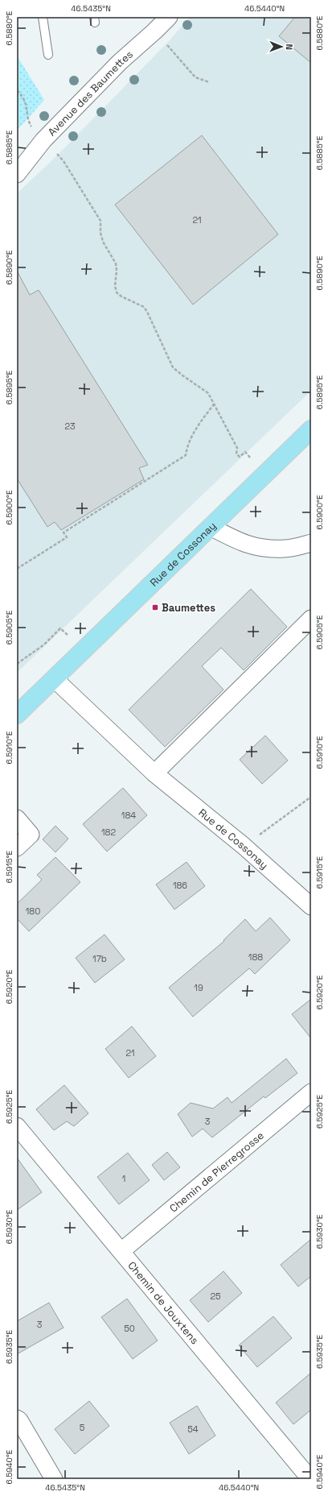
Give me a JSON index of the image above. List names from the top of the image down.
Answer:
{
  "streets": {
    "main road": ["Rue de Cossonay"],
    "street": ["Avenue des Baumettes", "Chemin de Pierregrosse", "Chemin de Jouxtens"]
  },
  "crossings": [
    ["Chemin de Pierregrosse", "Chemin de Jouxtens"]
  ],
  "places": {
    "transit": ["Baumettes"]
  },
  "house_numbers": [
    "21",
    "23",
    "184",
    "182",
    "186",
    "180",
    "188",
    "17b",
    "19",
    "21",
    "3",
    "1",
    "25",
    "3",
    "50",
    "5",
    "54"
  ],
  "north": "right",
  "coordinates": [
    "46.5435°N",
    "46.5440°N",
    "6.5880°E",
    "6.5885°E",
    "6.5890°E",
    "6.5895°E",
    "6.5900°E",
    "6.5905°E",
    "6.5910°E",
    "6.5915°E",
    "6.5920°E",
    "6.5925°E",
    "6.5930°E",
    "6.5935°E",
    "6.5940°E"
  ]
}
